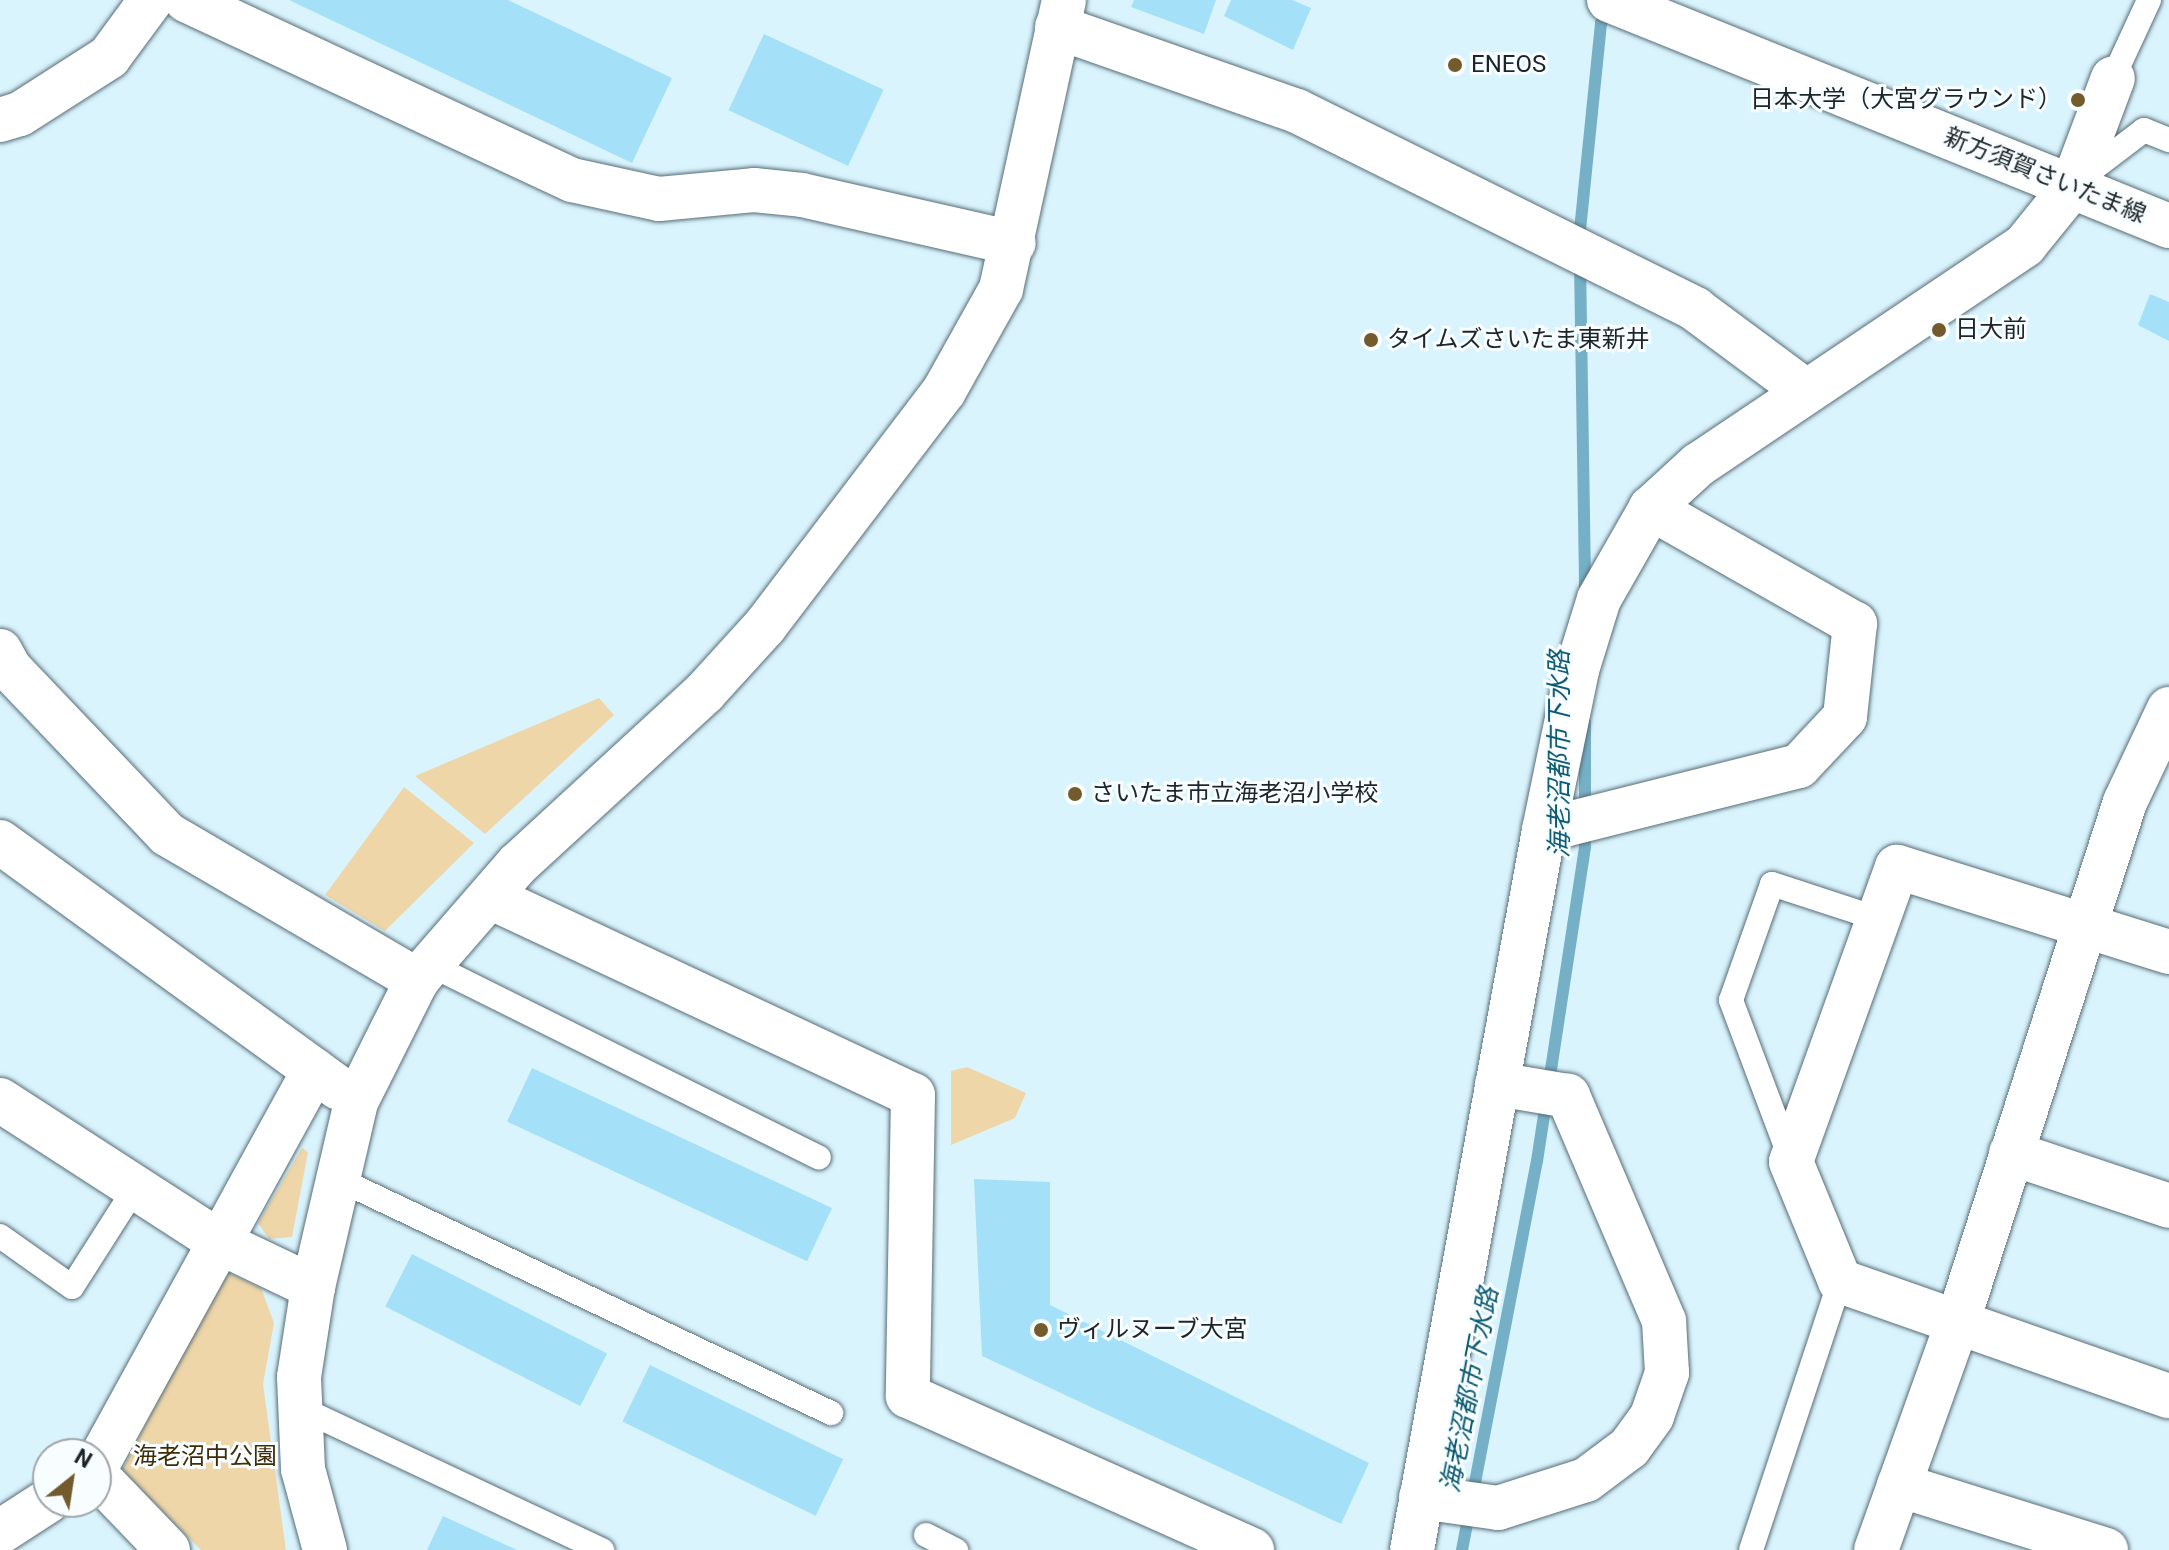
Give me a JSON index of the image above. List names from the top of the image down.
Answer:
{
  "streets": {
    "street": ["新方須賀さいたま線"]
  },
  "water": ["海老沼都市下水路"],
  "parks": ["海老沼中公園"],
  "places": [
    "ENEOS",
    "日本大学（大宮グラウンド）",
    "日大前",
    "タイムズさいたま東新井",
    "さいたま市立海老沼小学校",
    "ヴィルヌーブ大宮"
  ],
  "north": "top right"
}
